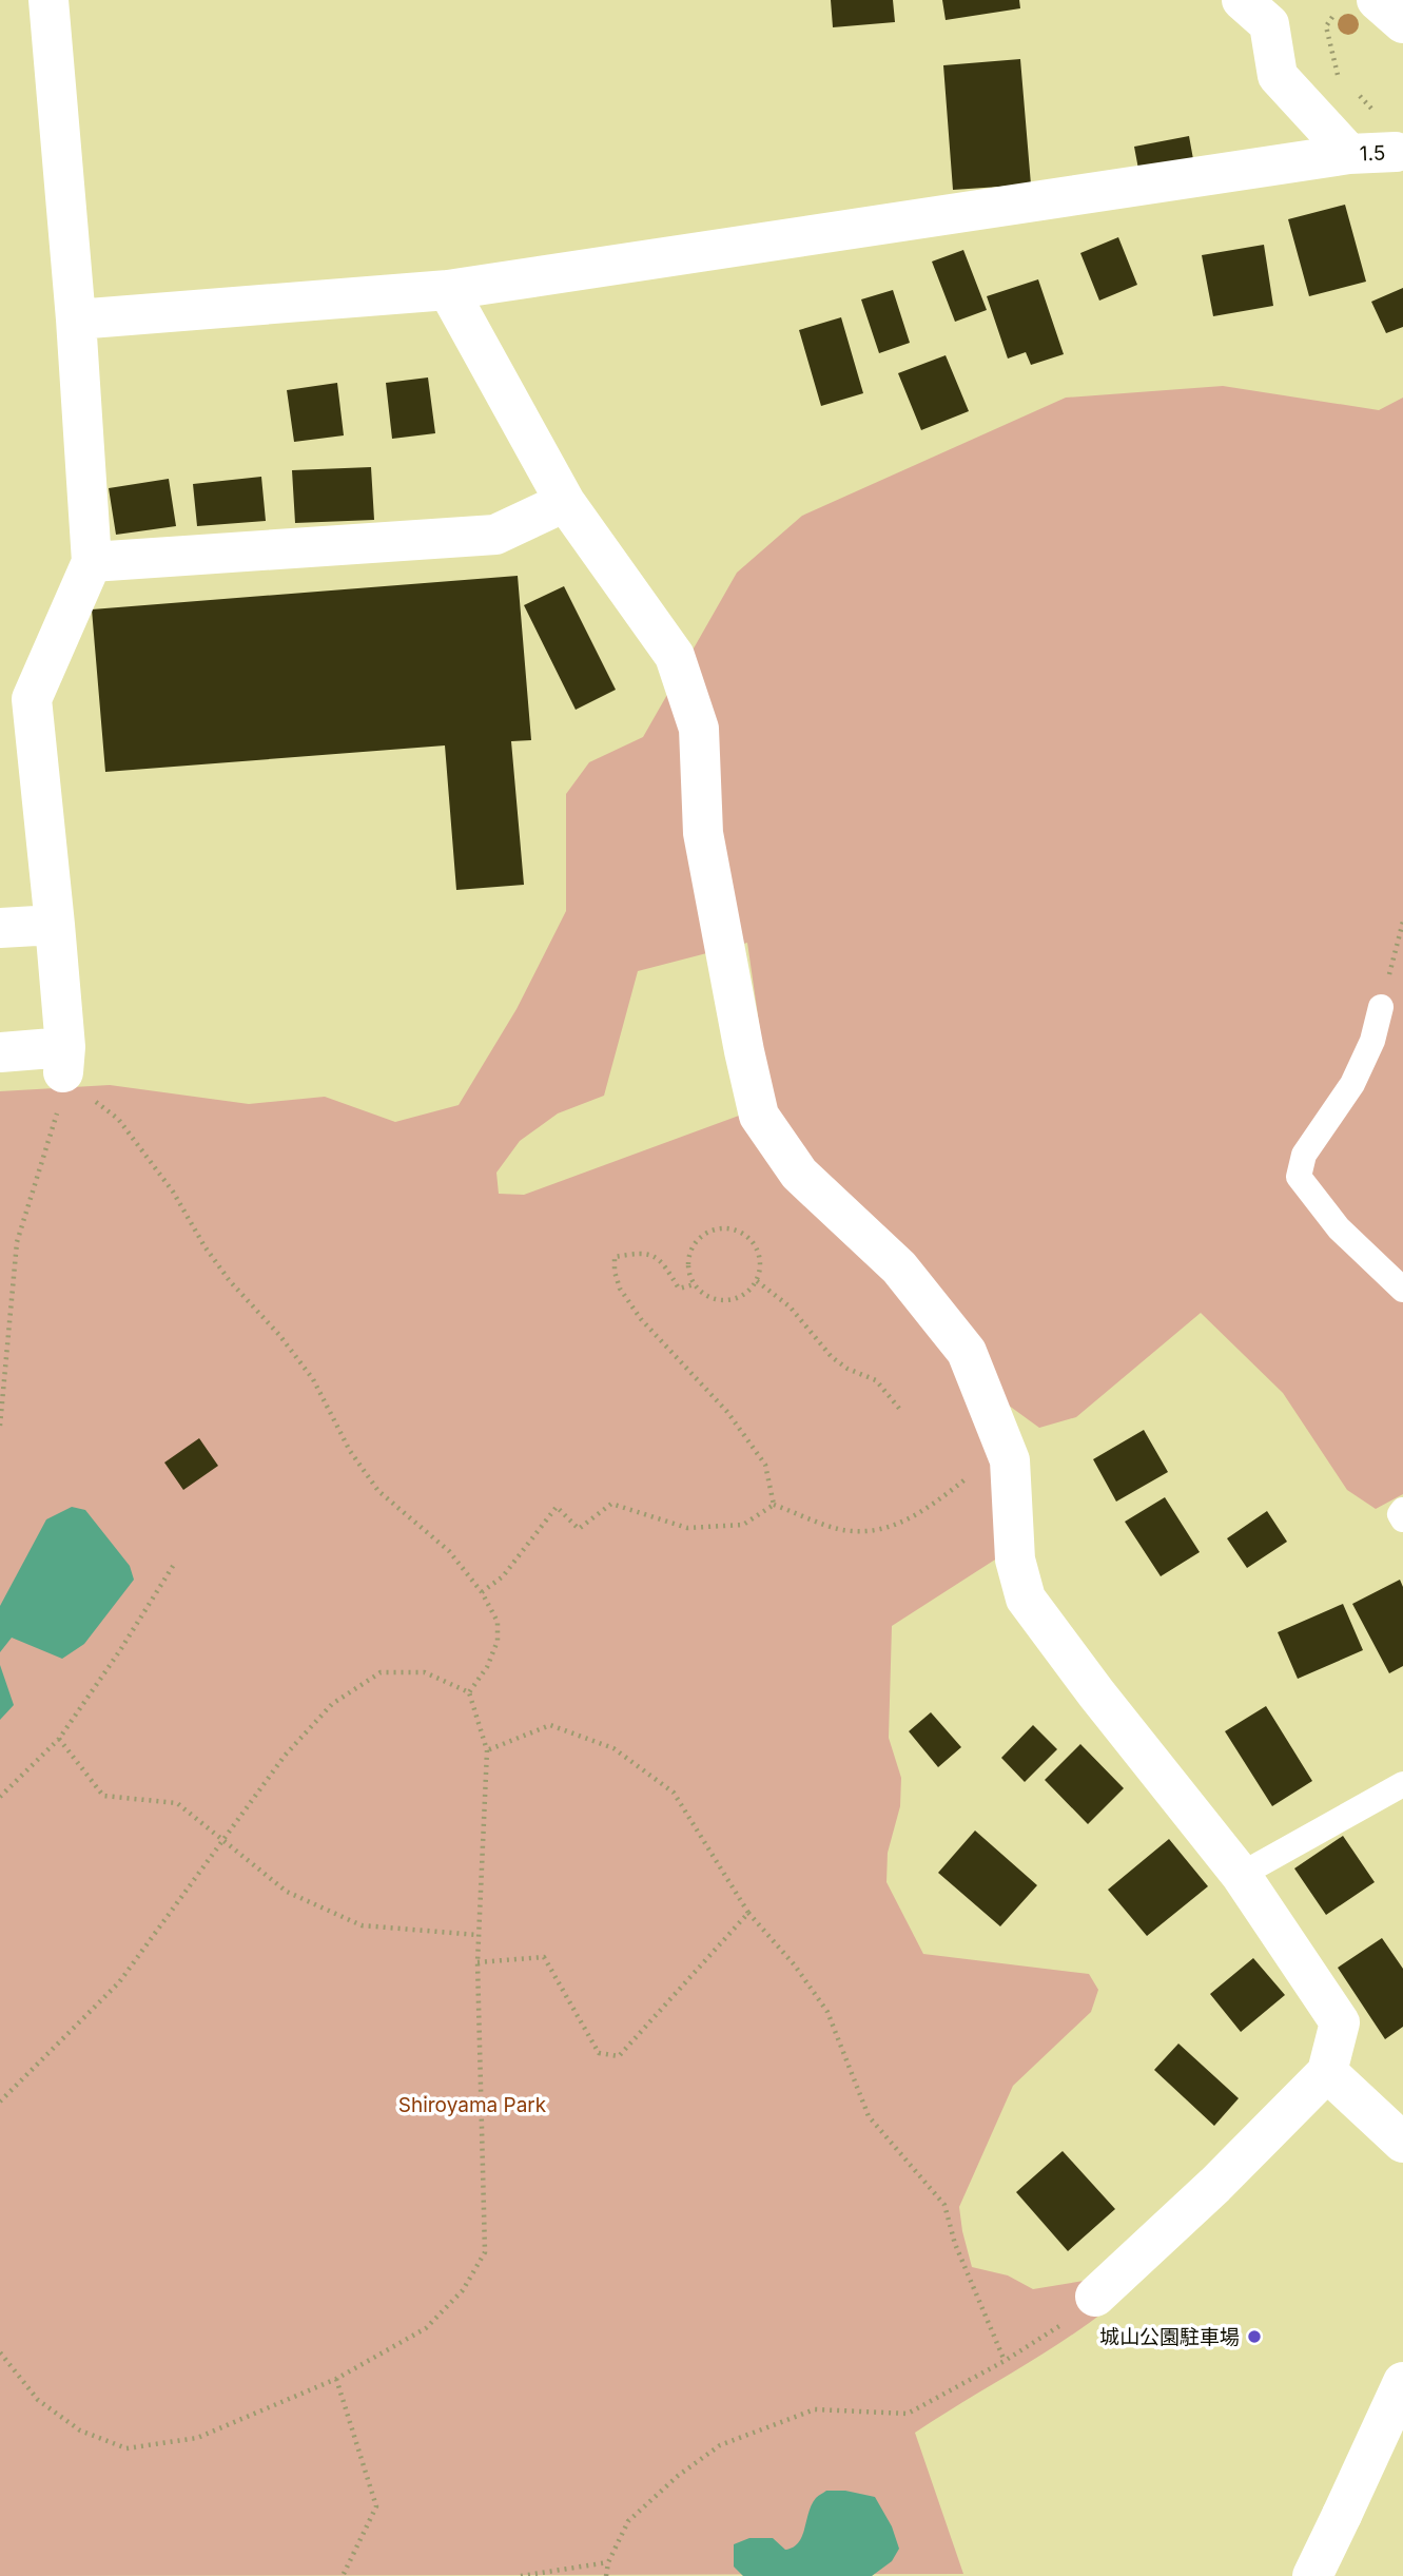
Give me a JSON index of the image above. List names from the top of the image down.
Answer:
{
  "streets": {
    "street": ["1.5"]
  },
  "parks": ["Shiroyama Park"],
  "places": ["城山公園駐車場"]
}
